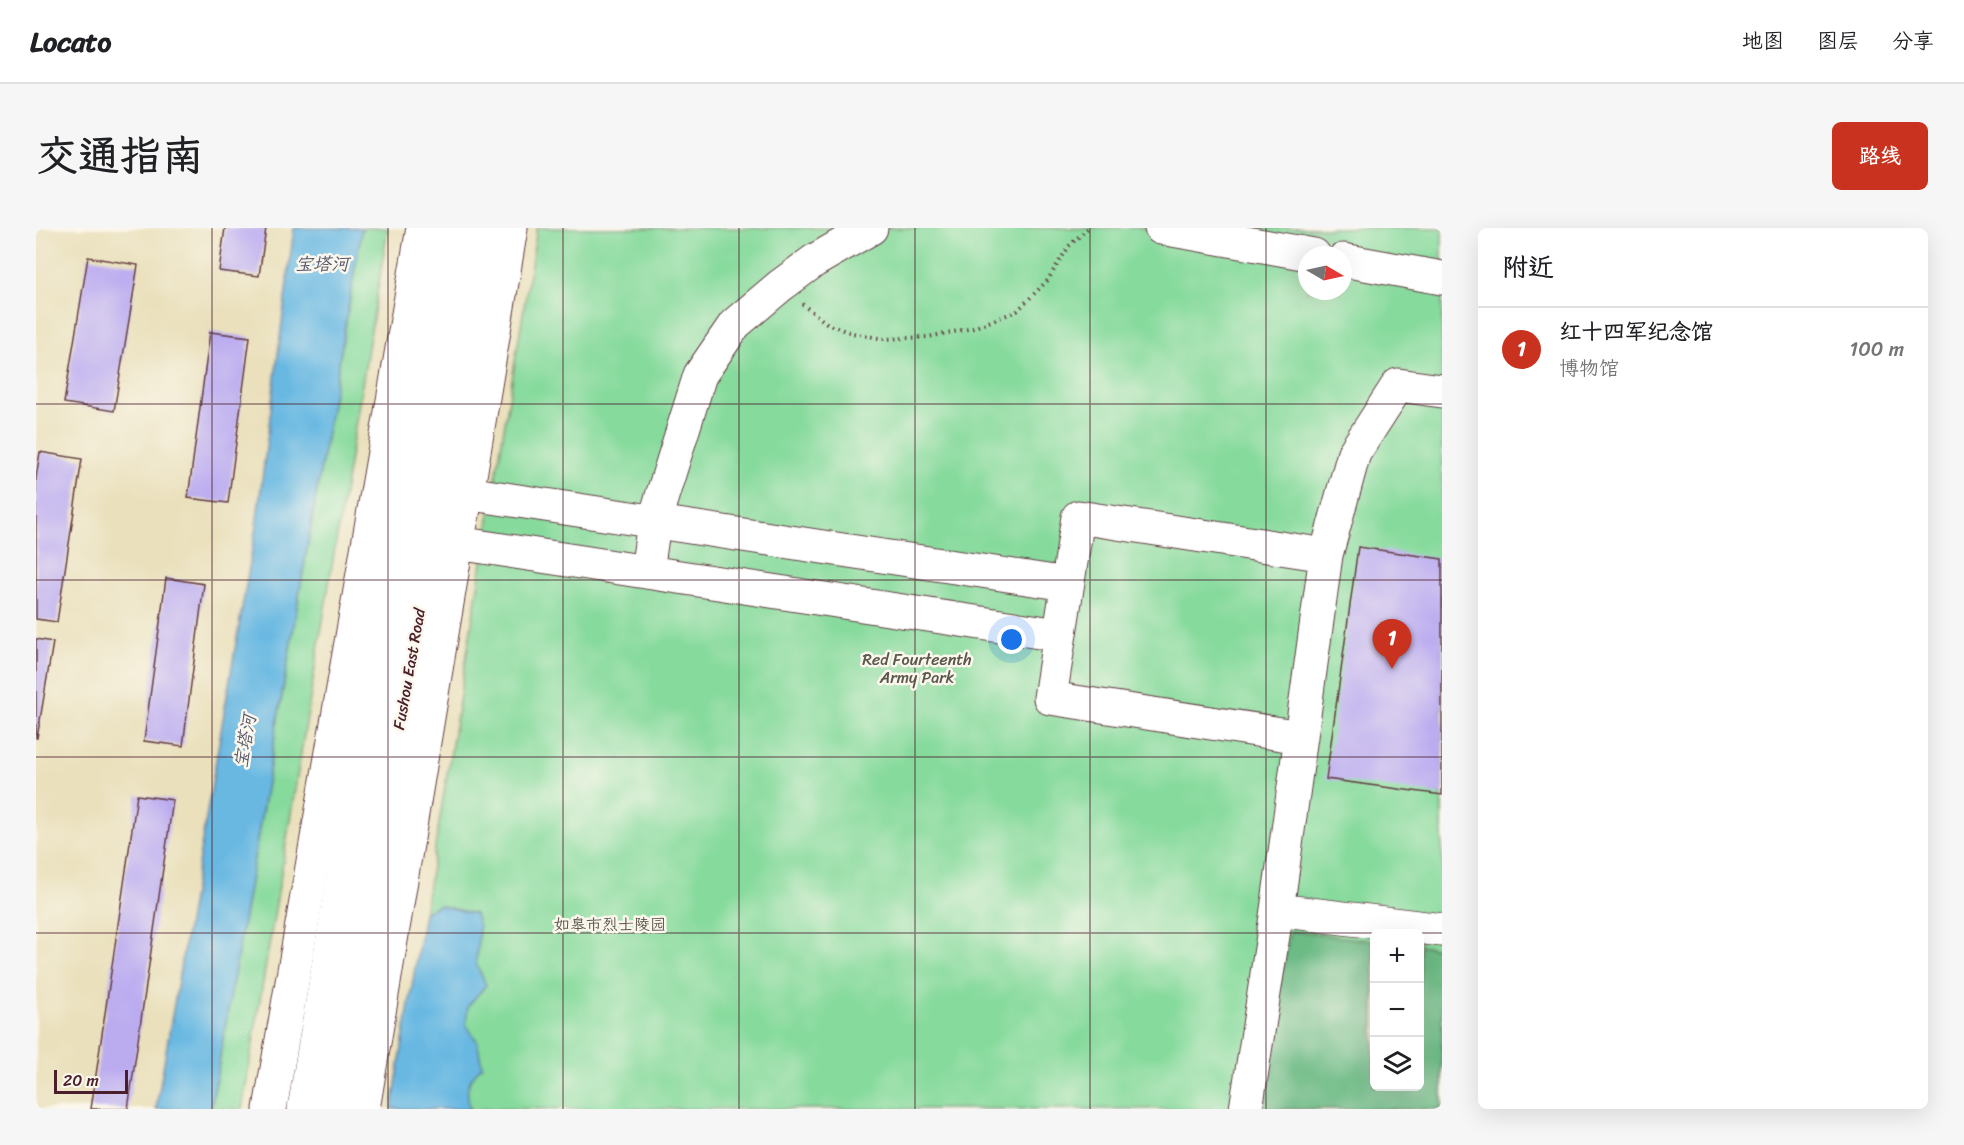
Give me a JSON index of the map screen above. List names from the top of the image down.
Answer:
{
  "streets": {
    "main road": ["Fushou East Road"]
  },
  "water": ["宝塔河"],
  "parks": ["Red Fourteenth Army Park", "如皋市烈士陵园"],
  "scale_bar": "20 m",
  "north": "right",
  "page": {
    "header": "Locato",
    "nav": ["地图", "图层", "分享"],
    "title": "交通指南",
    "buttons": "路线",
    "heading": "附近",
    "list": [
      {
        "mark": "1",
        "name": "红十四军纪念馆",
        "note": "博物馆",
        "value": "100 m"
      }
    ],
    "pins": "1",
    "map_buttons": ["+", "−"],
    "scale": "20 m"
  }
}
